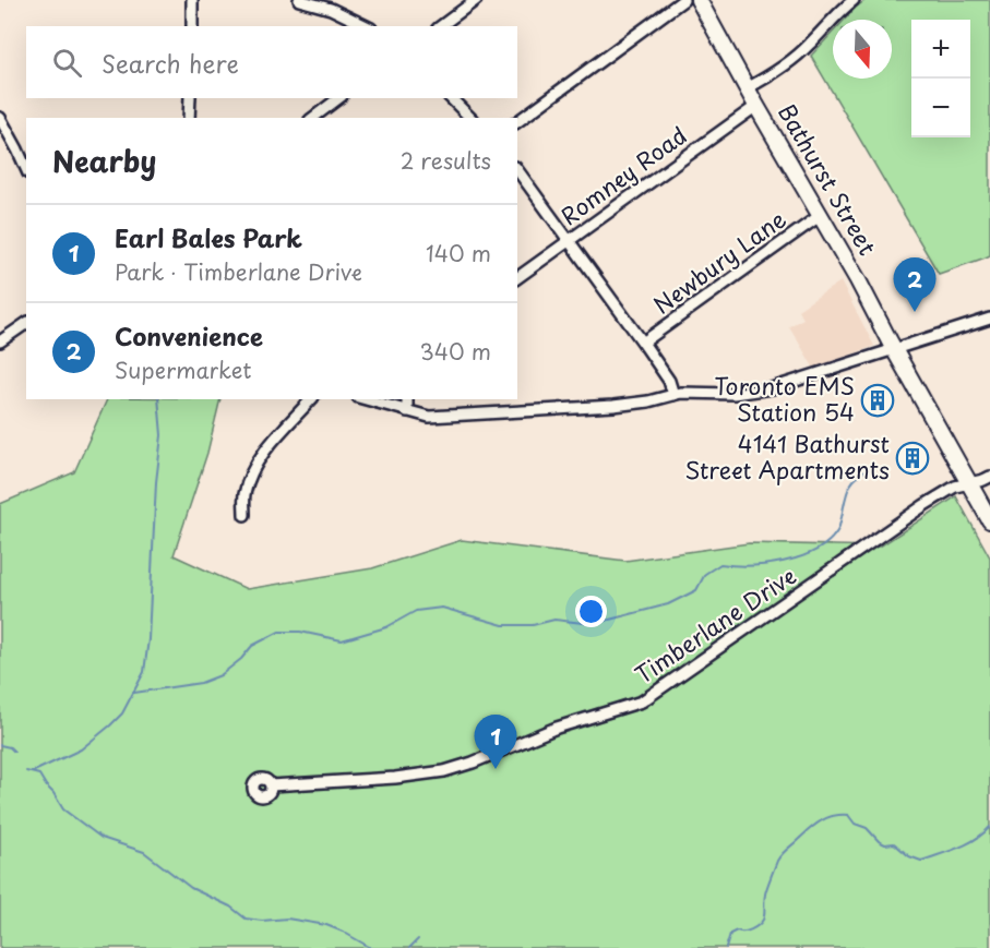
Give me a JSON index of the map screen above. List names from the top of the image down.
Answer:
{
  "streets": {
    "main road": ["Bathurst Street"],
    "street": ["Romney Road", "Newbury Lane", "Timberlane Drive"]
  },
  "crossings": [
    ["Romney Road", "Bathurst Street"],
    ["Bathurst Street", "Newbury Lane"],
    ["Bathurst Street", "Timberlane Drive"]
  ],
  "places": {
    "building": ["Toronto EMS Station 54", "4141 Bathurst Street Apartments"]
  },
  "north": "bottom",
  "page": {
    "map_buttons": ["+", "−"],
    "search": "Search here",
    "heading": ["Nearby", "2 results"],
    "list": [
      {
        "mark": "1",
        "name": "Earl Bales Park",
        "note": "Park · Timberlane Drive",
        "value": "140 m"
      },
      {
        "mark": "2",
        "name": "Convenience",
        "note": "Supermarket",
        "value": "340 m"
      }
    ],
    "pins": ["2", "1"]
  }
}
